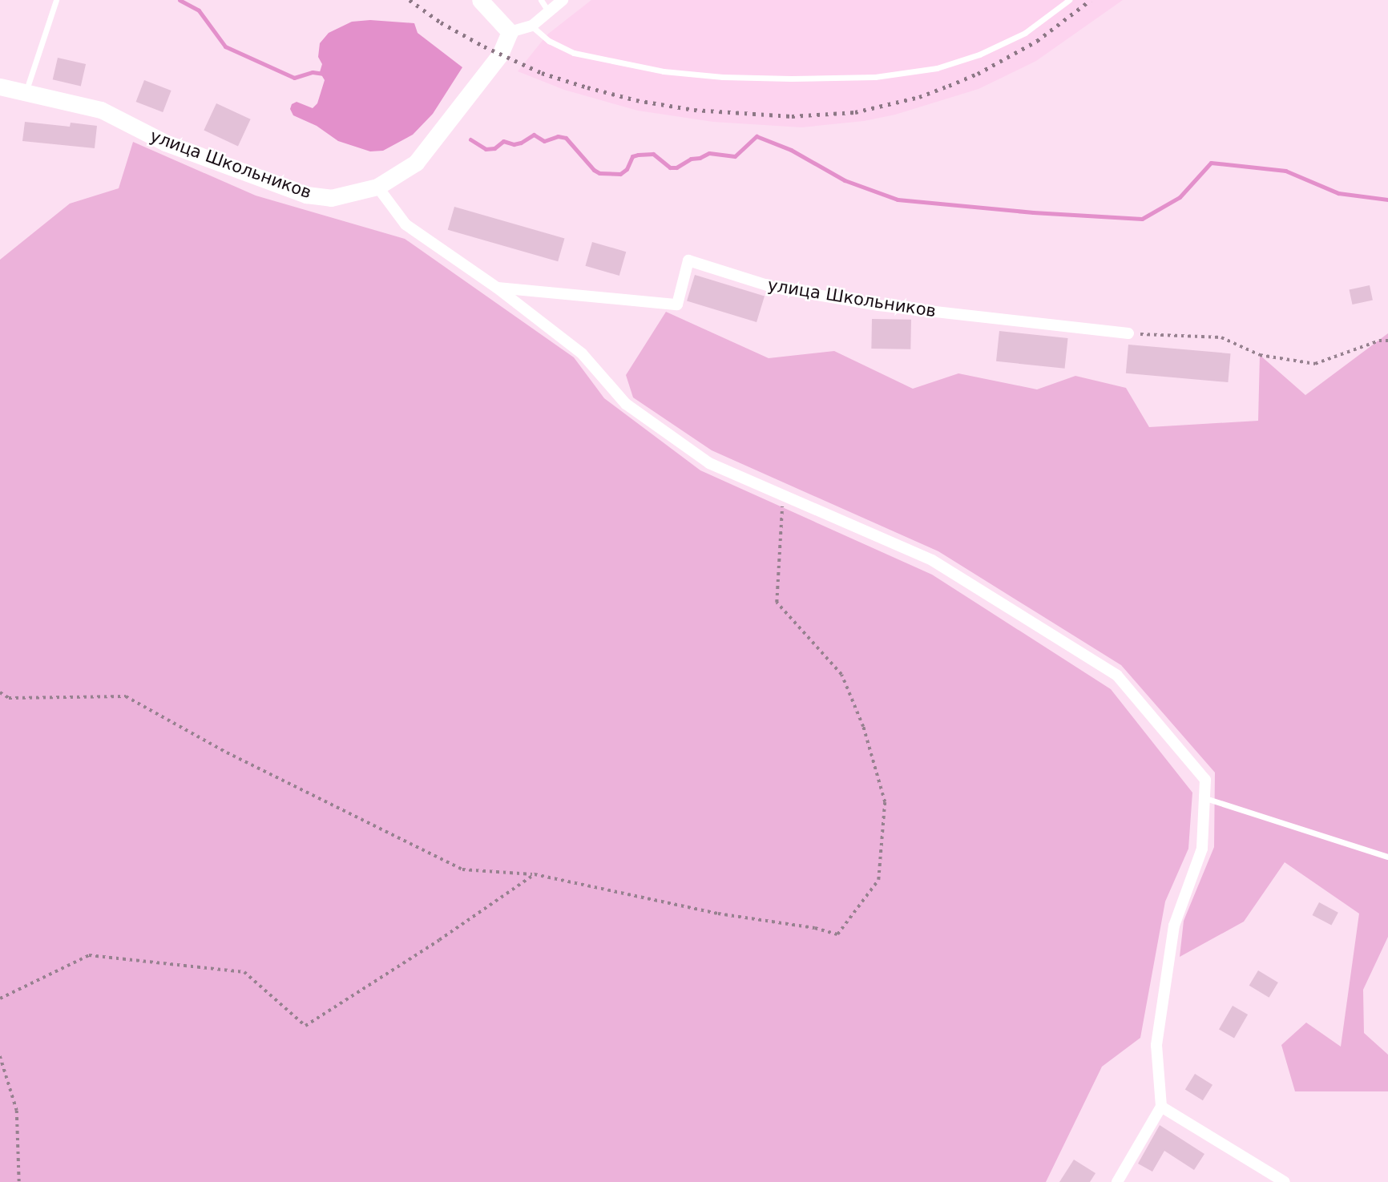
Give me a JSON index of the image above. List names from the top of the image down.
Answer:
{
  "streets": {
    "street": ["улица Школьников"]
  }
}
